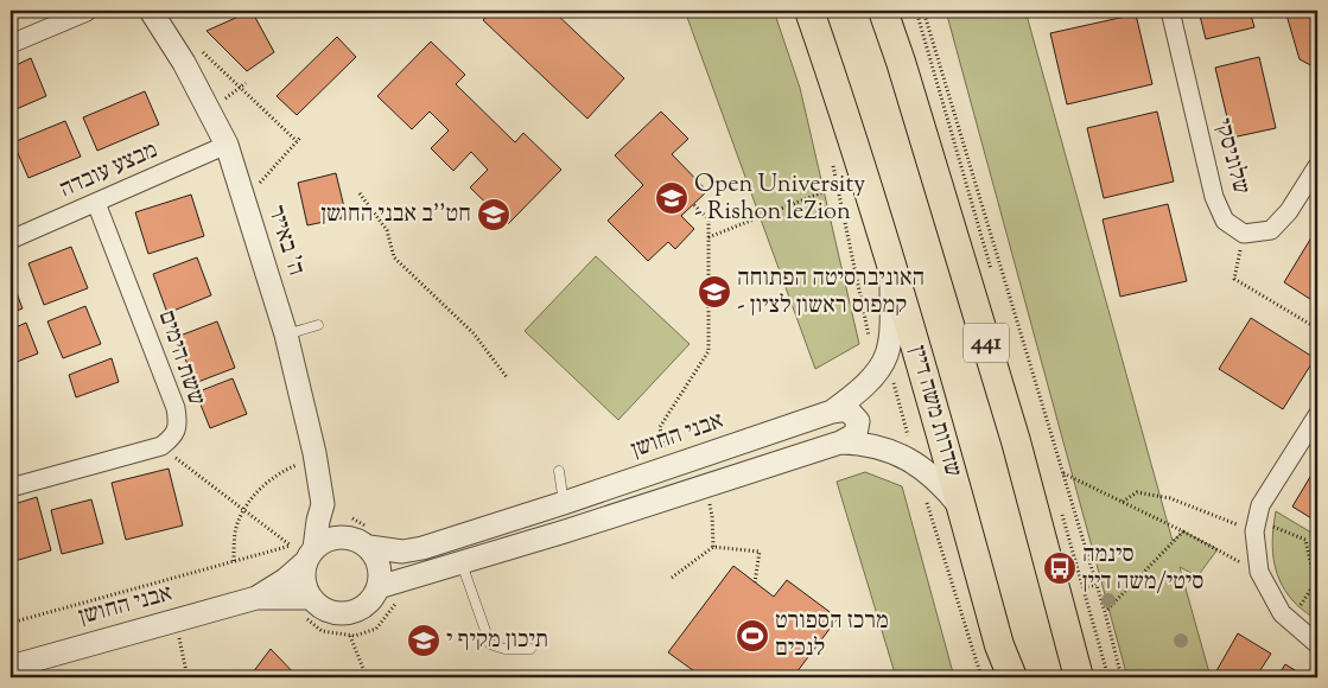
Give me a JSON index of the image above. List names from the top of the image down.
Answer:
{
  "streets": {
    "main road": ["441", "שדרות משה דיין"],
    "street": [
      "שלוניסקי",
      "מבצע עובדה",
      "ה' באייר",
      "ששת הימים",
      "אבני החושן"
    ]
  },
  "crossings": [
    ["מבצע עובדה", "ה' באייר"],
    ["מבצע עובדה", "ששת הימים"],
    ["ה' באייר", "אבני החושן"],
    ["שדרות משה דיין", "אבני החושן"]
  ],
  "places": {
    "school or university": [
      "Open University - Rishon leZion",
      "חט''ב אבני החושן",
      "האוניברסיטה הפתוחה - קמפוס ראשון לציון",
      "תיכון מקיף י"
    ],
    "bus stop": ["סינמה סיטי/משה דיין"],
    "sports": ["מרכז הספורט לנכים"]
  }
}
